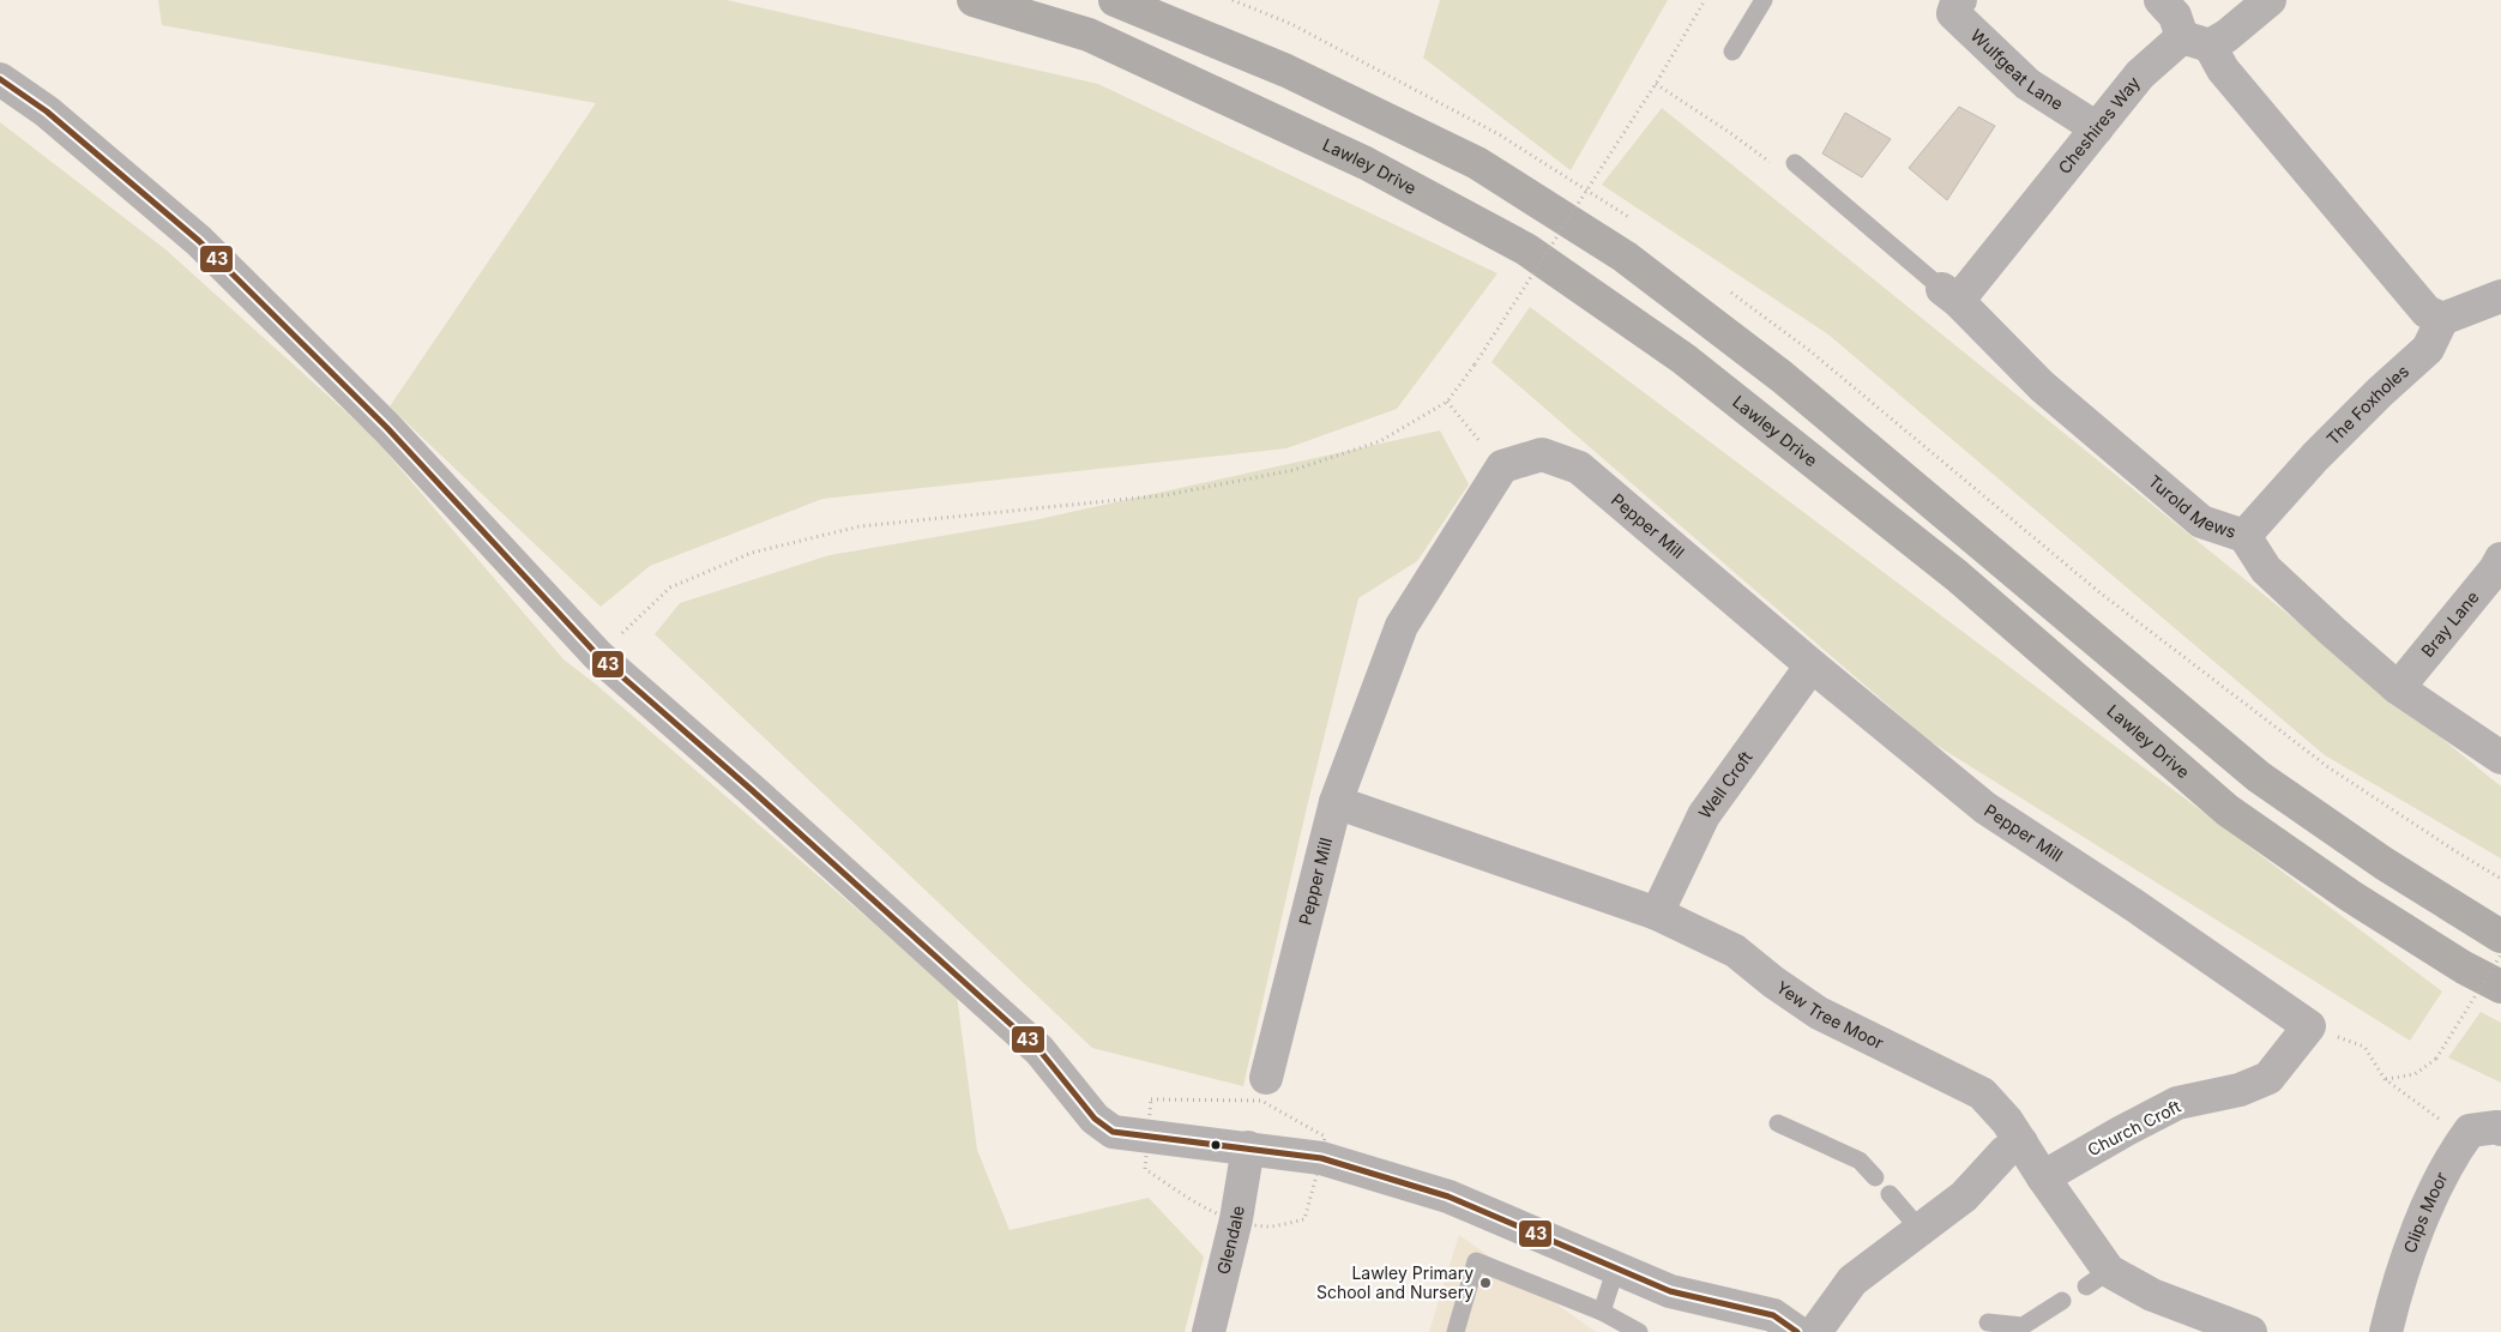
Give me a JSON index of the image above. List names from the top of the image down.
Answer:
{
  "streets": {
    "main road": ["Lawley Drive"],
    "street": [
      "Wulfgeat Lane",
      "Cheshires Way",
      "The Foxholes",
      "Turold Mews",
      "Pepper Mill",
      "Bray Lane",
      "Well Croft",
      "Yew Tree Moor",
      "Church Croft",
      "Clips Moor",
      "Glendale"
    ]
  },
  "crossings": [
    ["Wulfgeat Lane", "Cheshires Way"],
    ["Cheshires Way", "Turold Mews"],
    ["The Foxholes", "Turold Mews"],
    ["Turold Mews", "Bray Lane"],
    ["Pepper Mill", "Well Croft"],
    ["Pepper Mill", "Yew Tree Moor"],
    ["Pepper Mill", "Church Croft"],
    ["Well Croft", "Yew Tree Moor"],
    ["Yew Tree Moor", "Church Croft"]
  ],
  "places": ["Lawley Primary School and Nursery"],
  "lines": ["transit line 43"]
}
